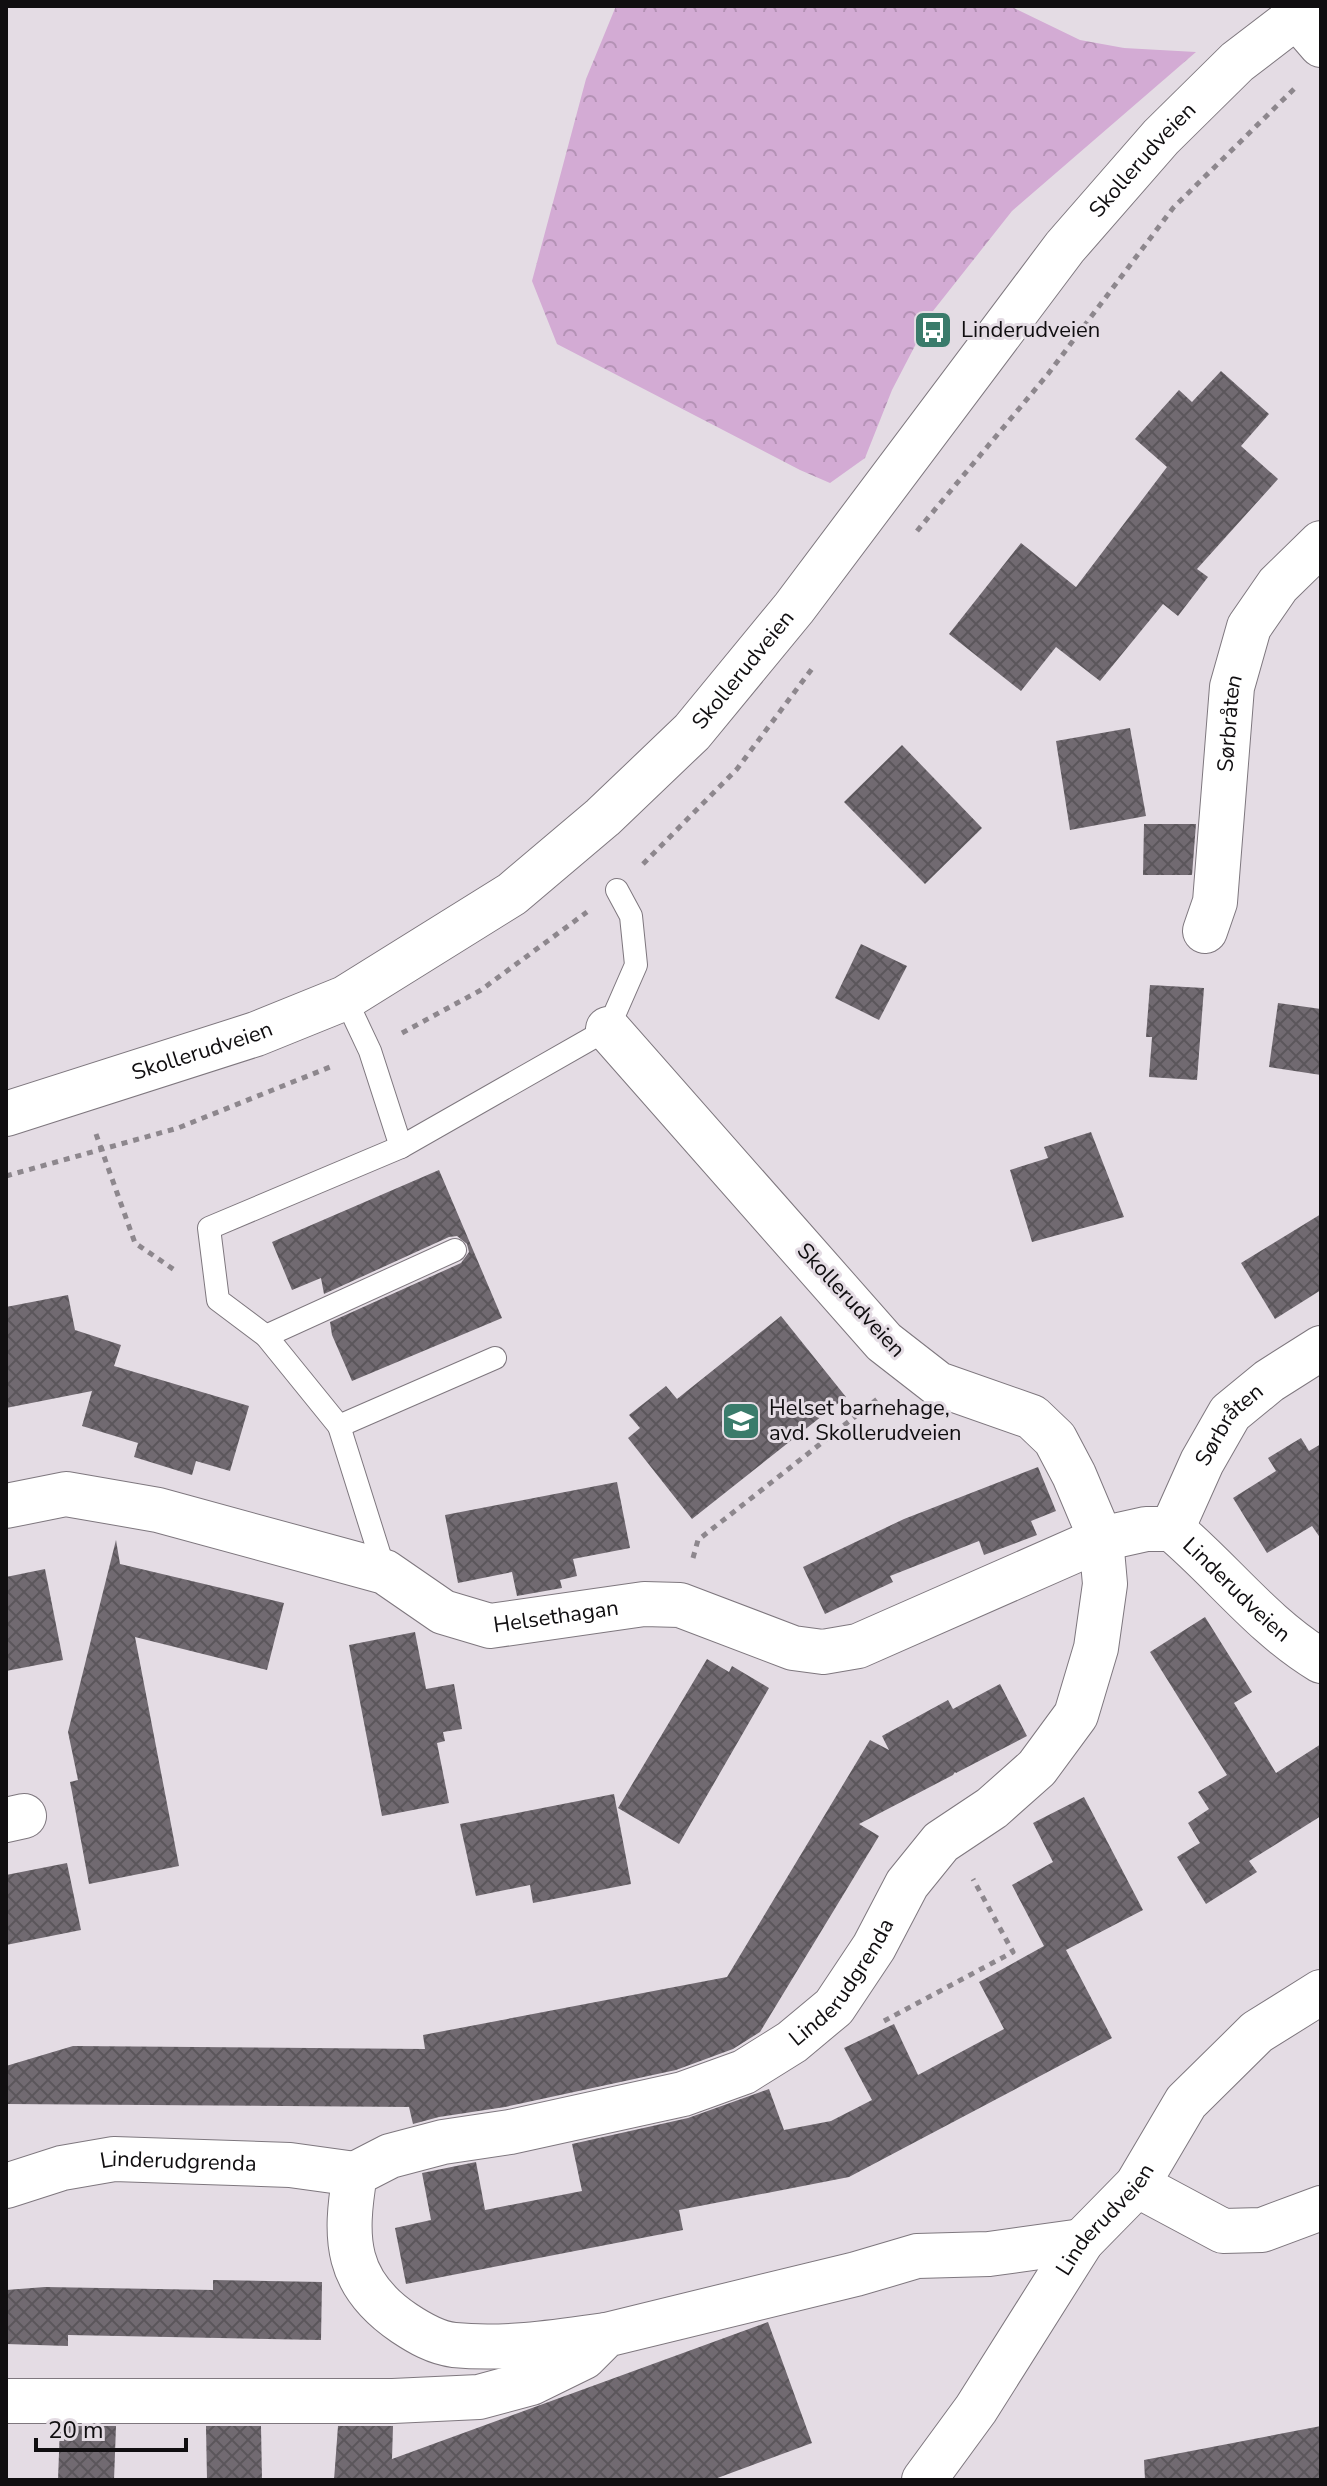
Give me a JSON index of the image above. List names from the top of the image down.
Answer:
{
  "streets": {
    "street": [
      "Skollerudveien",
      "Sørbråten",
      "Linderudveien",
      "Helsethagan",
      "Linderudgrenda"
    ]
  },
  "crossings": [
    ["Skollerudveien", "Linderudveien"],
    ["Skollerudveien", "Helsethagan"],
    ["Skollerudveien", "Linderudgrenda"],
    ["Sørbråten", "Linderudveien"],
    ["Linderudveien", "Helsethagan"],
    ["Linderudveien", "Linderudgrenda"],
    ["Helsethagan", "Linderudgrenda"]
  ],
  "places": {
    "bus stop": ["Linderudveien"],
    "school or university": ["Helset barnehage, avd. Skollerudveien"]
  },
  "scale_bar": "20 m"
}
